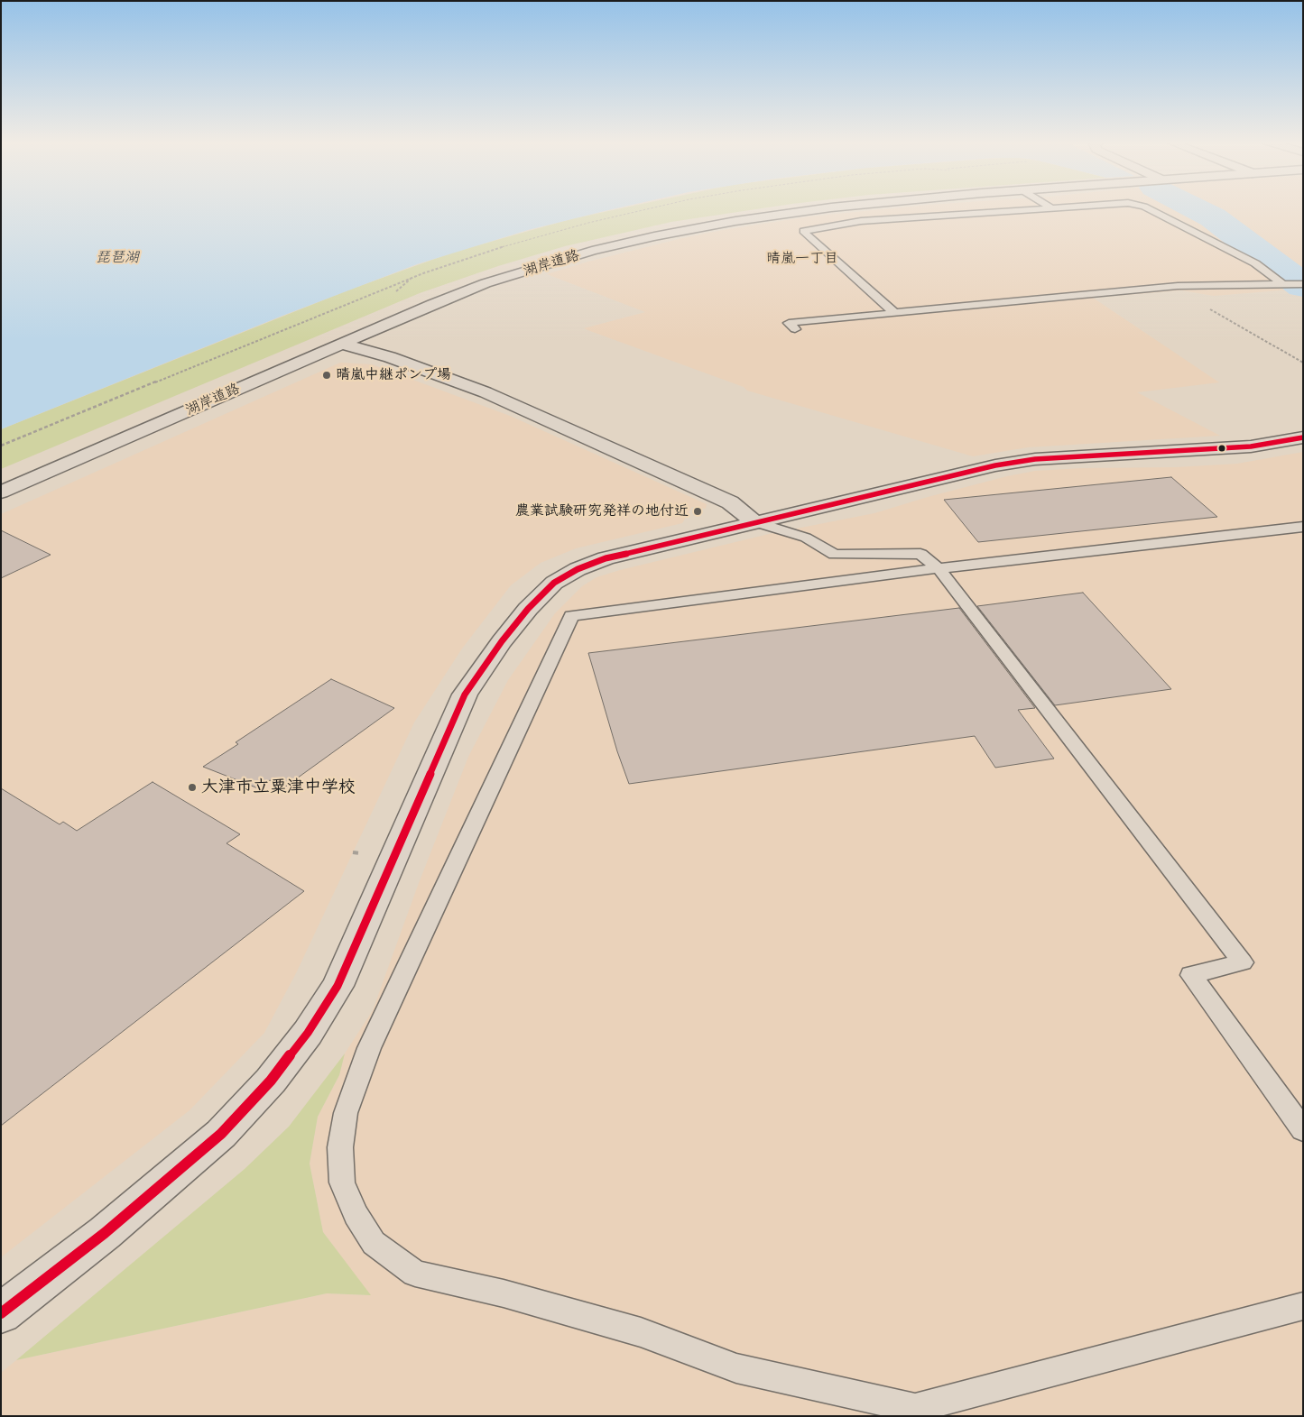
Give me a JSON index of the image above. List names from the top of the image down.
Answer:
{
  "streets": {
    "street": ["湖岸道路"]
  },
  "districts": ["晴嵐一丁目"],
  "water": ["琵琶湖"],
  "places": ["晴嵐中継ポンプ場", "農業試験研究発祥の地付近", "大津市立粟津中学校"]
}
